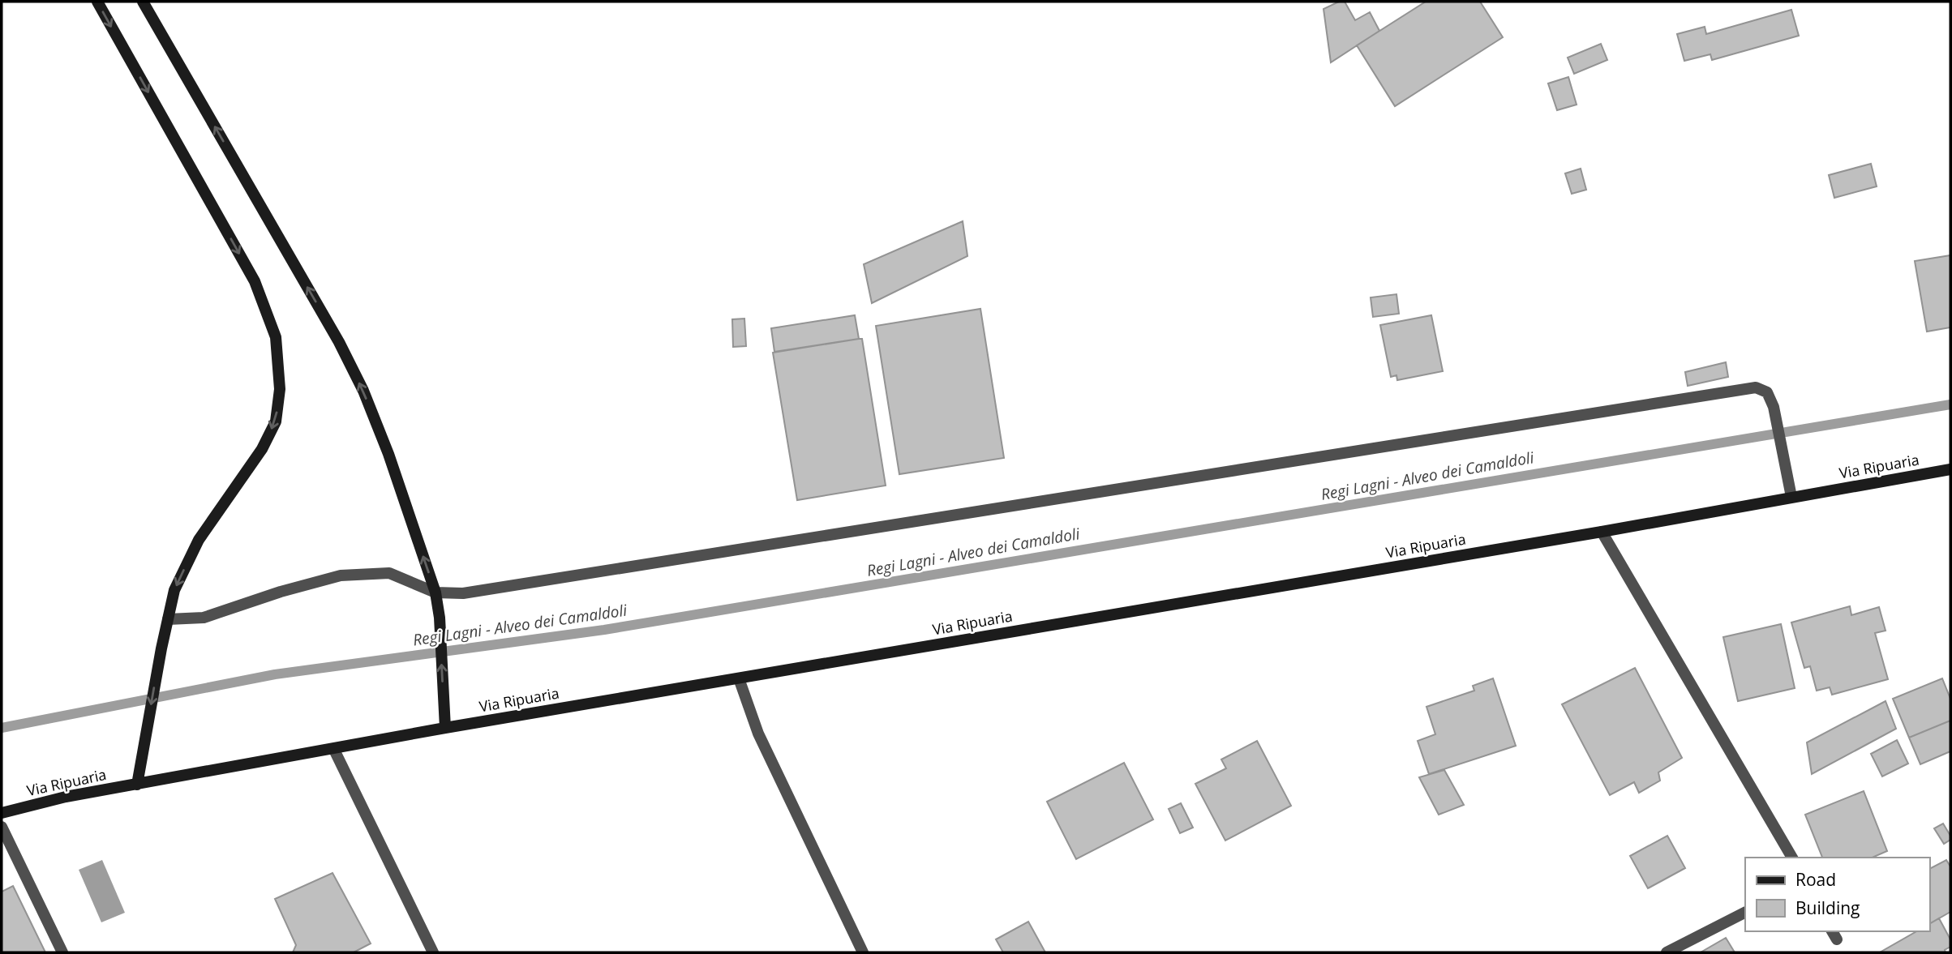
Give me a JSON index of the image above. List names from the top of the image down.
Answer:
{
  "streets": {
    "street": ["Via Ripuaria"]
  },
  "water": ["Regi Lagni - Alveo dei Camaldoli"],
  "legend": ["Road", "Building"]
}
